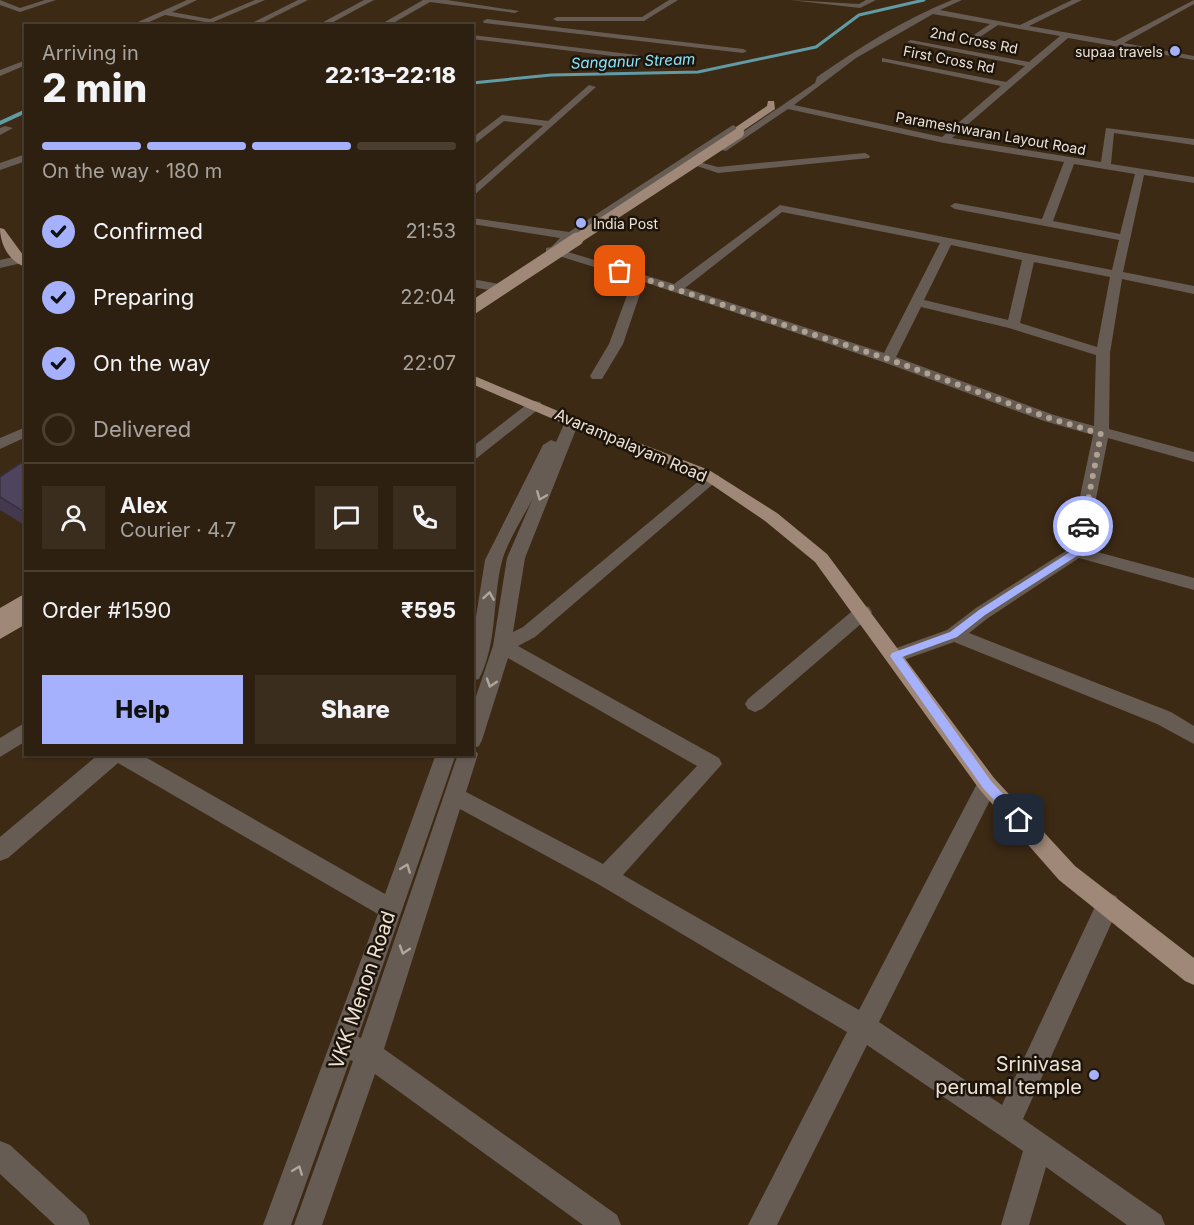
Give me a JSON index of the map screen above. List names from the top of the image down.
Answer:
{
  "streets": {
    "main road": ["Avarampalayam Road"],
    "street": [
      "2nd Cross Rd",
      "First Cross Rd",
      "Parameshwaran Layout Road",
      "VKK Menon Road"
    ]
  },
  "water": ["Sanganur Stream"],
  "places": ["supaa travels", "India Post", "Srinivasa perumal temple"],
  "page": {
    "heading": ["2 min", "Arriving in", "22:13–22:18"],
    "panel": [
      "Alex",
      "Courier · 4.7",
      "Order #1590",
      "₹595"
    ],
    "bar": "On the way · 180 m",
    "list": [
      ["Confirmed", "21:53"],
      ["Preparing", "22:04"],
      ["On the way", "22:07"],
      "Delivered"
    ],
    "buttons": ["Help", "Share"]
  }
}
